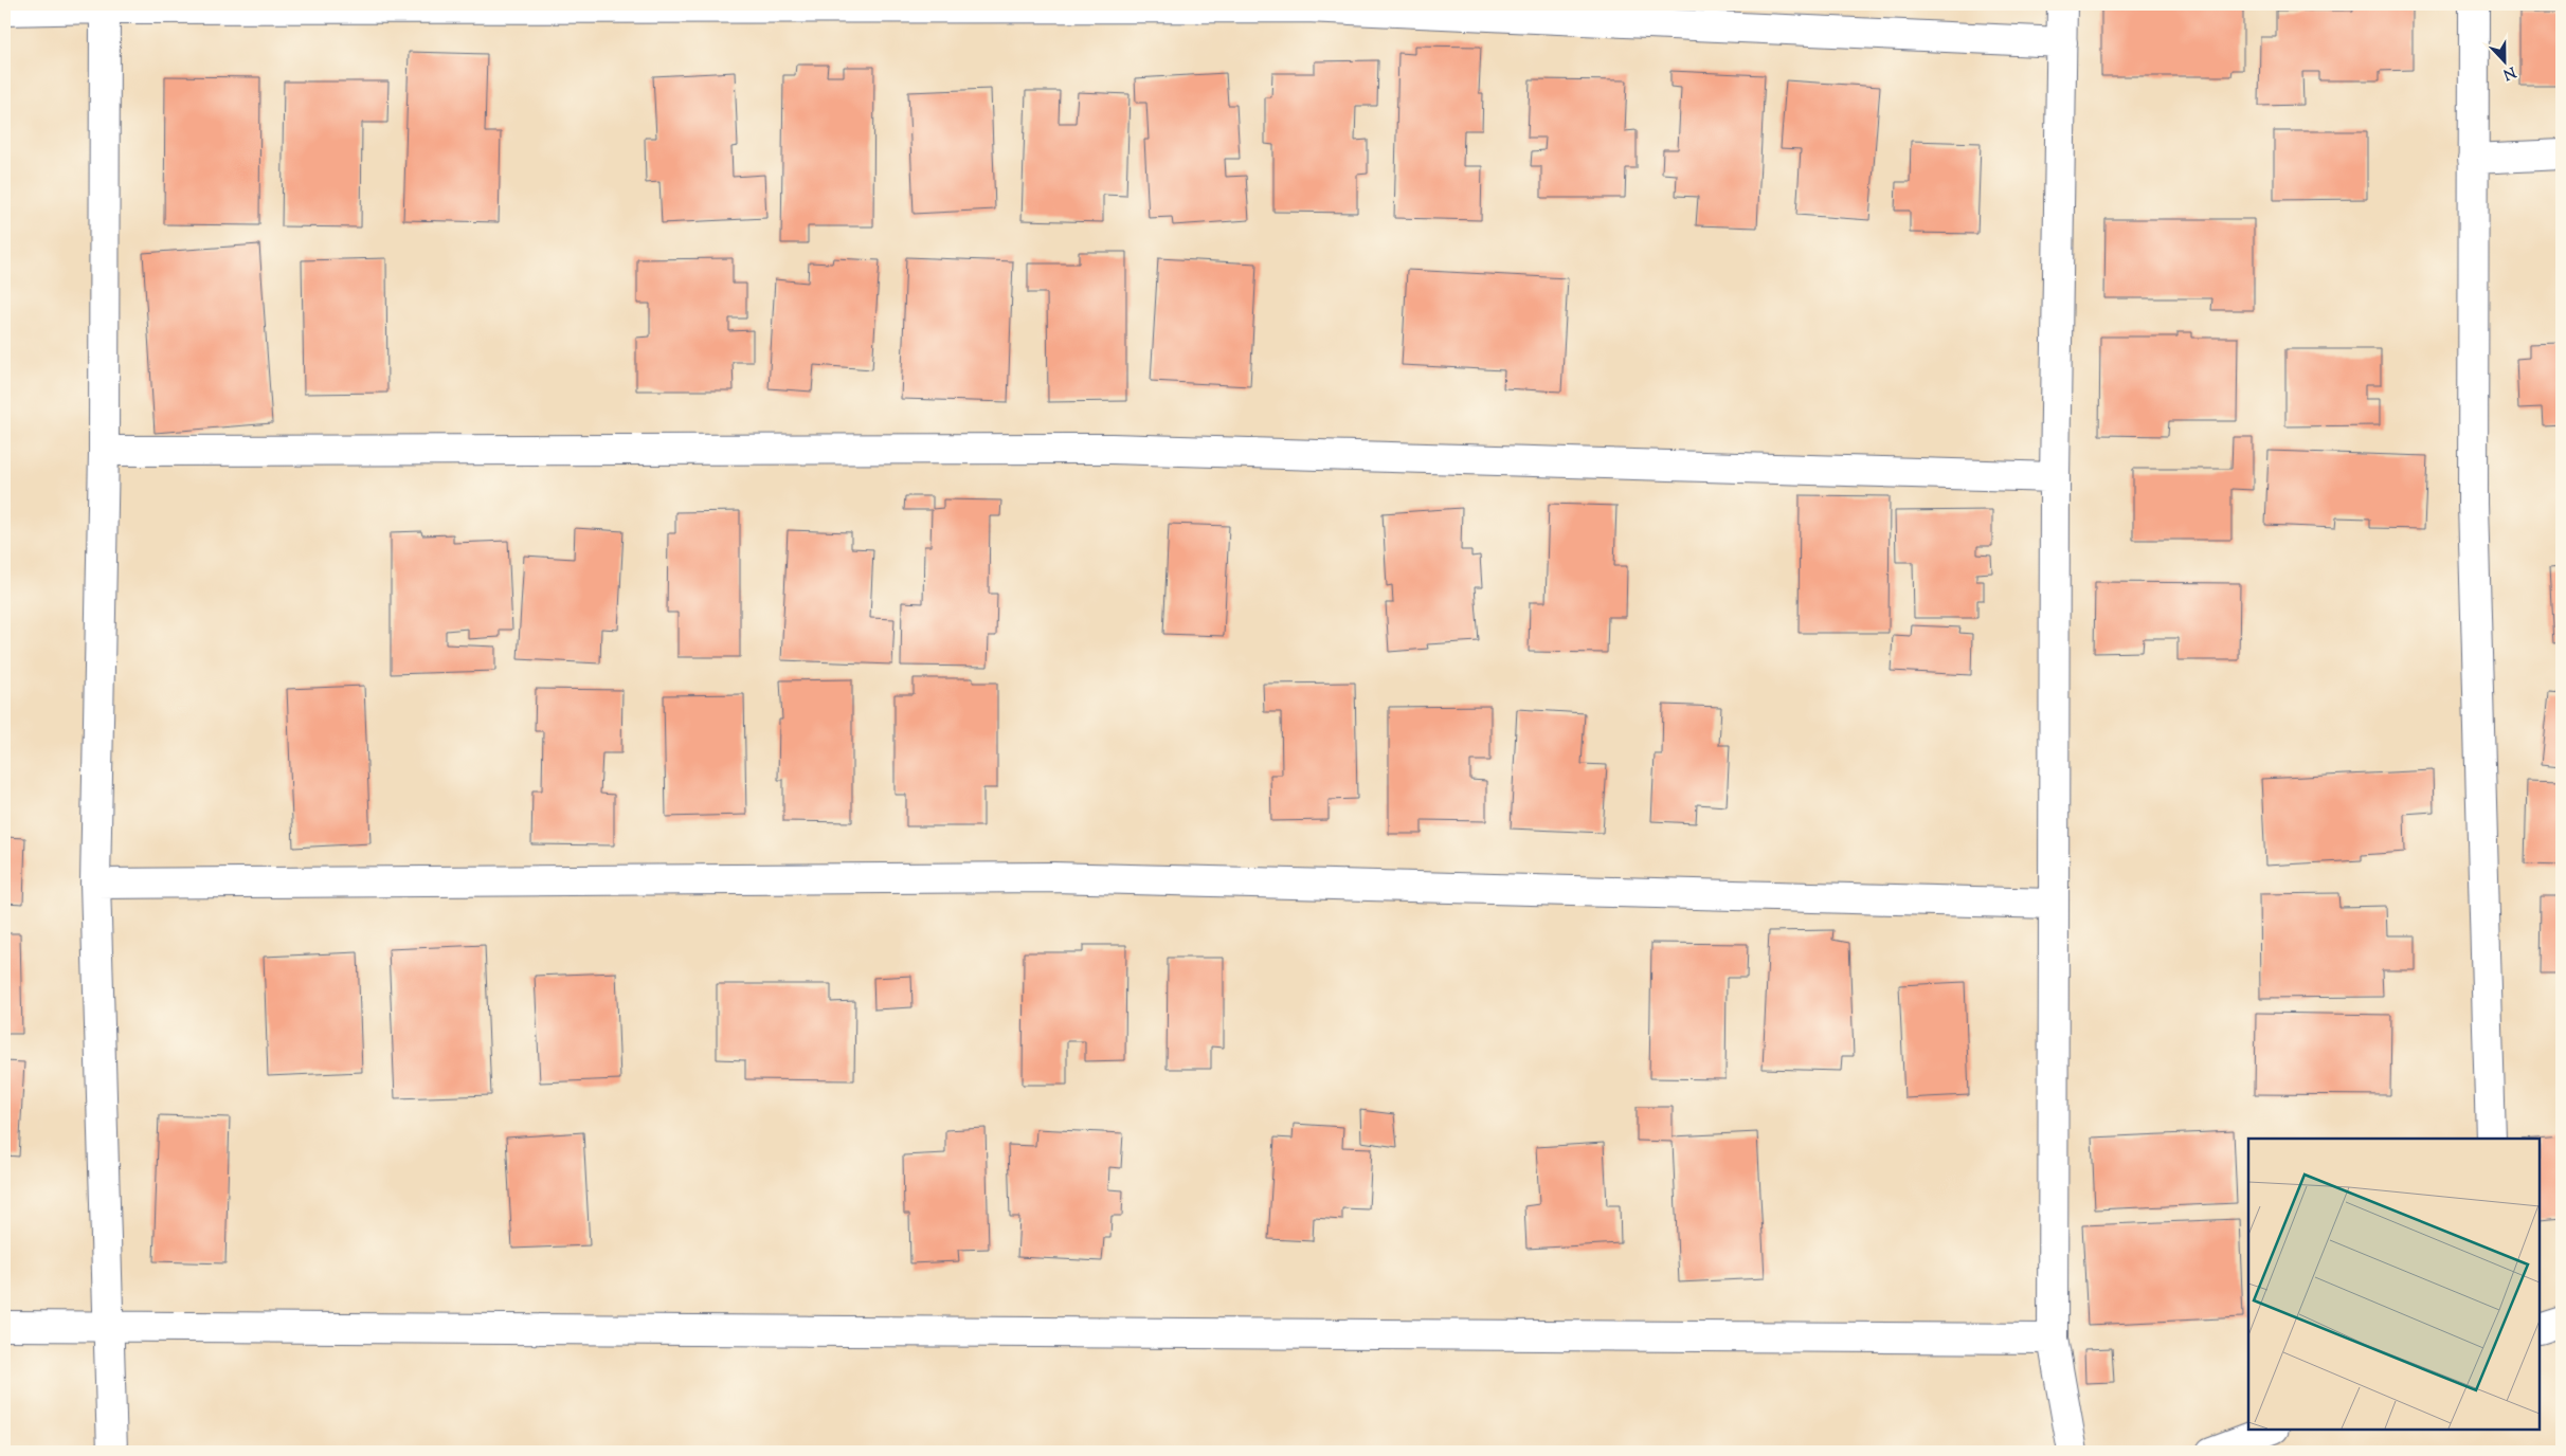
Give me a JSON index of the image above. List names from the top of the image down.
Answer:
{
  "north": "bottom"
}
